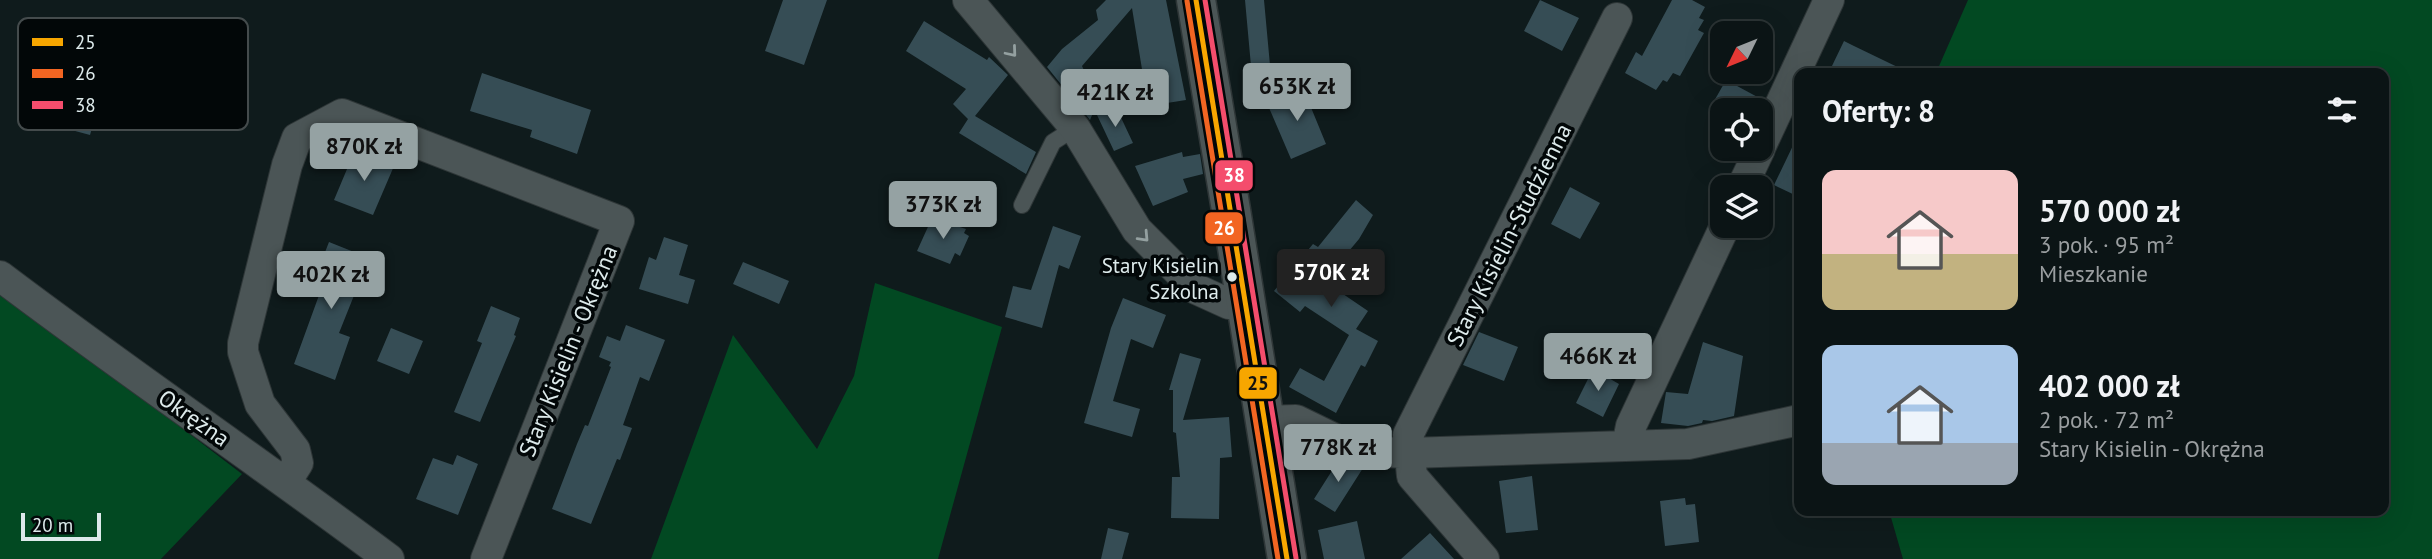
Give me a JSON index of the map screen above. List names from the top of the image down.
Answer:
{
  "streets": {
    "street": ["Stary Kisielin-Studzienna", "Stary Kisielin - Okrężna", "Okrężna"]
  },
  "crossings": [
    ["Stary Kisielin - Okrężna", "Okrężna"]
  ],
  "places": ["Stary Kisielin Szkolna"],
  "lines": ["transit line 25", "transit line 38", "transit line 26"],
  "legend": ["25", "26", "38"],
  "scale_bar": "20 m",
  "north": "bottom left",
  "page": {
    "price": [
      "653K zł",
      "421K zł",
      "870K zł",
      "373K zł",
      "570K zł",
      "402K zł",
      "466K zł",
      "778K zł"
    ],
    "heading": "Oferty: 8",
    "list": [
      {
        "name": "570 000 zł",
        "note": "3 pok. · 95 m² · Mieszkanie"
      },
      {
        "name": "402 000 zł",
        "note": "2 pok. · 72 m² · Stary Kisielin - Okrężna"
      }
    ],
    "scale": "20 m"
  }
}
